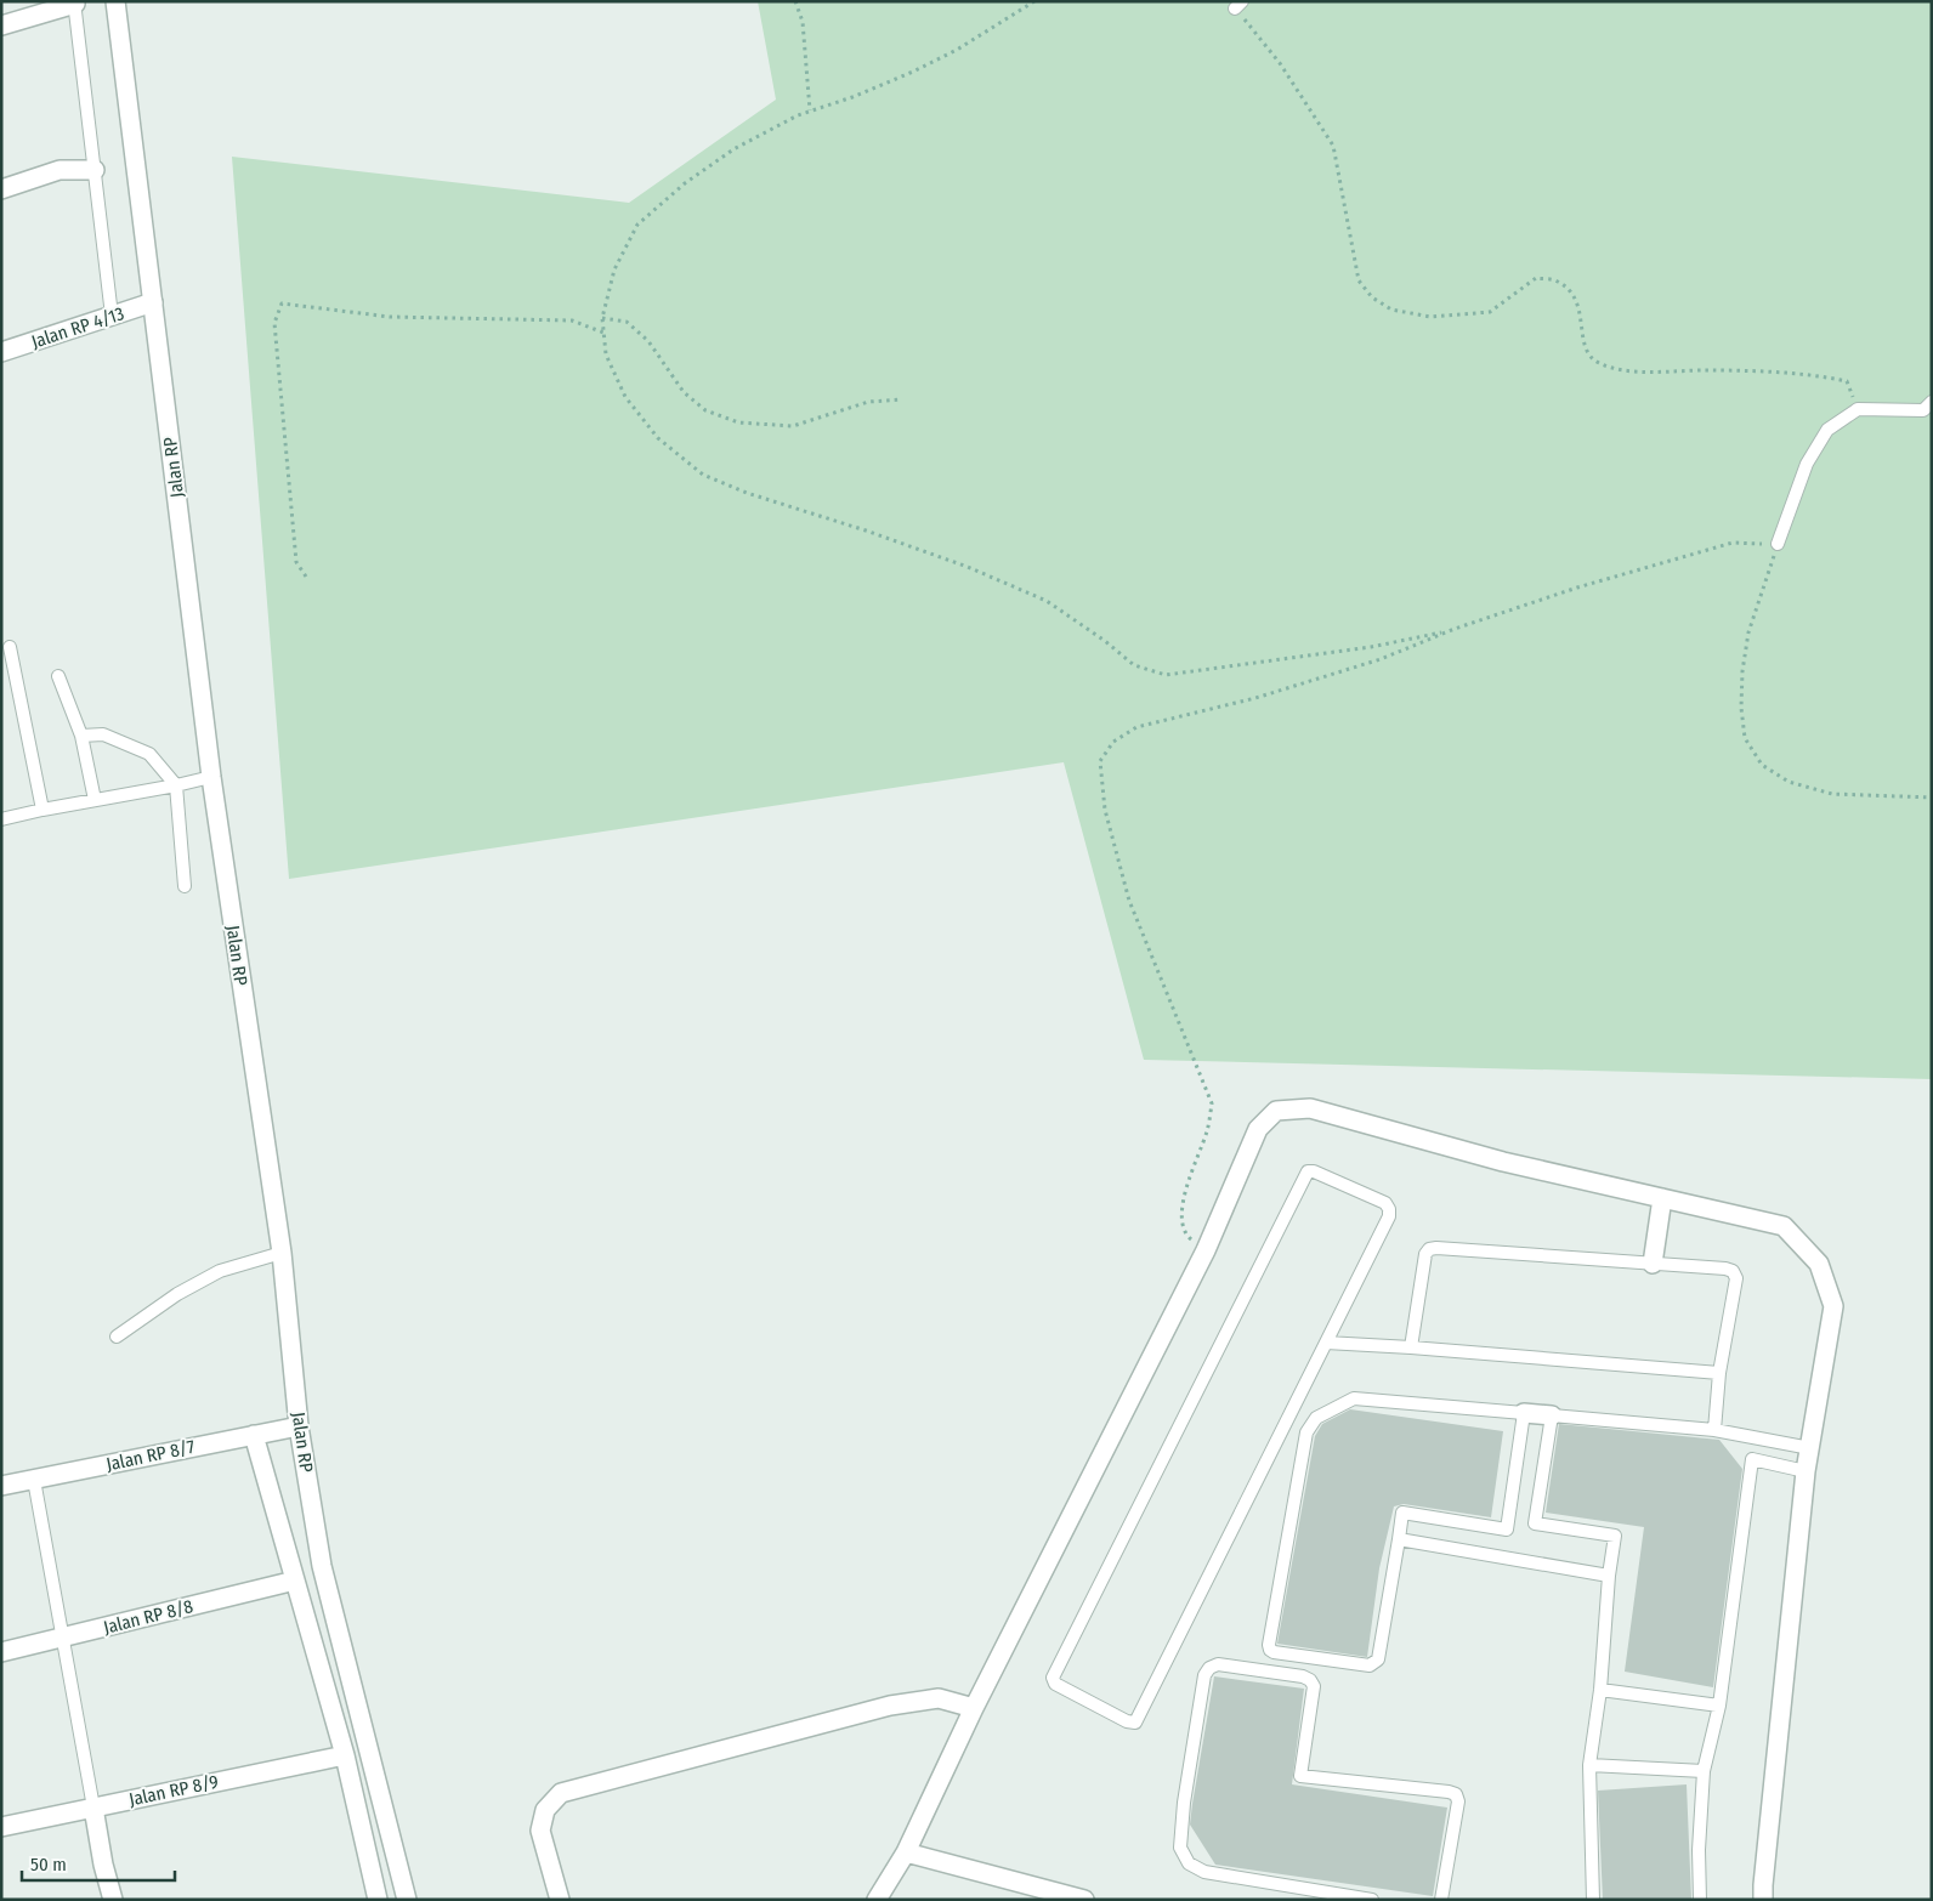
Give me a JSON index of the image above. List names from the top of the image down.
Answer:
{
  "streets": {
    "street": [
      "Jalan RP 4/13",
      "Jalan RP",
      "Jalan RP 8/7",
      "Jalan RP 8/8",
      "Jalan RP 8/9"
    ]
  },
  "crossings": [
    ["Jalan RP 4/13", "Jalan RP"],
    ["Jalan RP", "Jalan RP 8/7"]
  ],
  "scale_bar": "50 m"
}
